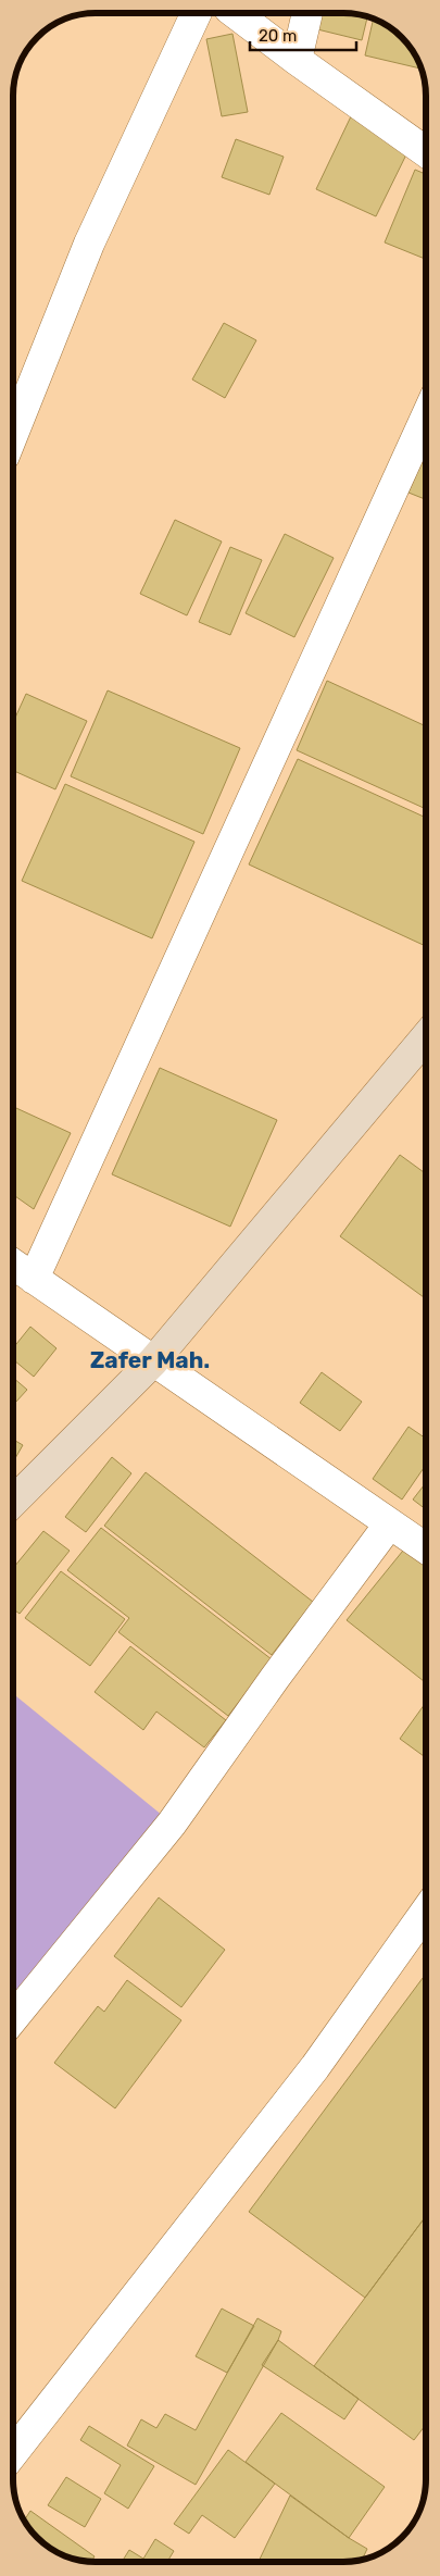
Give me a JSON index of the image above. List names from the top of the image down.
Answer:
{
  "districts": ["Zafer Mah."],
  "scale_bar": "20 m"
}
